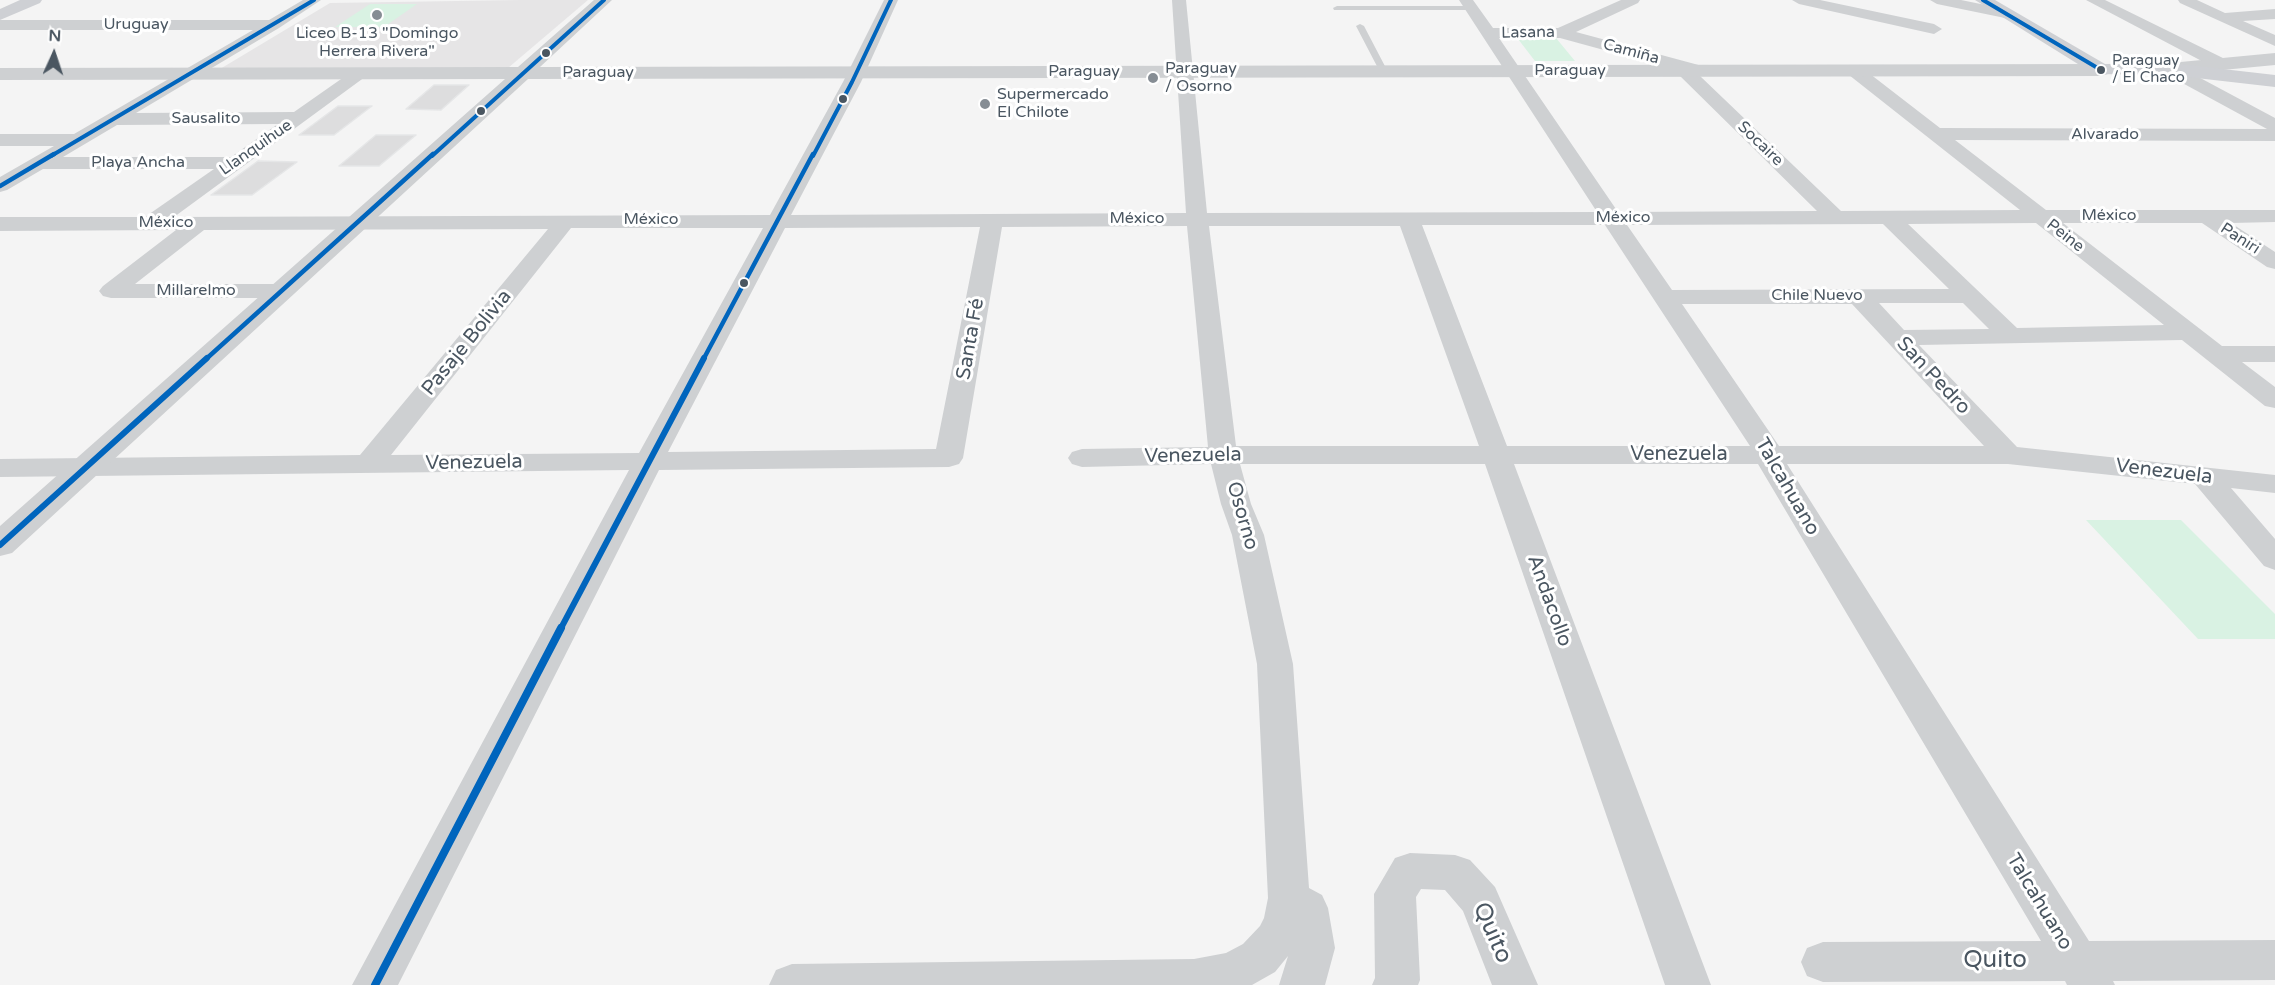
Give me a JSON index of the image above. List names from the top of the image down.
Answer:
{
  "streets": {
    "main road": ["Paraguay"],
    "street": [
      "Uruguay",
      "Lasana",
      "Camiña",
      "Sausalito",
      "Alvarado",
      "Socaire",
      "Llanquihue",
      "Playa Ancha",
      "México",
      "Peine",
      "Paniri",
      "Millarelmo",
      "Chile Nuevo",
      "Santa Fé",
      "Pasaje Bolivia",
      "San Pedro",
      "Venezuela",
      "Talcahuano",
      "Osorno",
      "Andacollo",
      "Quito"
    ]
  },
  "crossings": [
    ["Lasana", "Camiña"],
    ["Lasana", "Talcahuano"],
    ["Camiña", "Paraguay"],
    ["Camiña", "Socaire"],
    ["Paraguay", "Socaire"],
    ["Paraguay", "Llanquihue"],
    ["Paraguay", "Peine"],
    ["Paraguay", "Talcahuano"],
    ["Paraguay", "Osorno"],
    ["Sausalito", "Llanquihue"],
    ["Alvarado", "Peine"],
    ["Socaire", "México"],
    ["Llanquihue", "Playa Ancha"],
    ["Llanquihue", "México"],
    ["México", "Peine"],
    ["México", "Paniri"],
    ["México", "Millarelmo"],
    ["México", "Santa Fé"],
    ["México", "Pasaje Bolivia"],
    ["México", "Talcahuano"],
    ["México", "Osorno"],
    ["México", "Andacollo"],
    ["Chile Nuevo", "San Pedro"],
    ["Chile Nuevo", "Talcahuano"],
    ["Santa Fé", "Venezuela"],
    ["Pasaje Bolivia", "Venezuela"],
    ["San Pedro", "Venezuela"],
    ["Venezuela", "Talcahuano"],
    ["Venezuela", "Osorno"],
    ["Venezuela", "Andacollo"],
    ["Talcahuano", "Quito"]
  ],
  "places": [
    "Liceo B-13 \"Domingo Herrera Rivera\"",
    "Paraguay / El Chaco",
    "Paraguay / Osorno",
    "Supermercado El Chilote"
  ],
  "north": "top"
}
